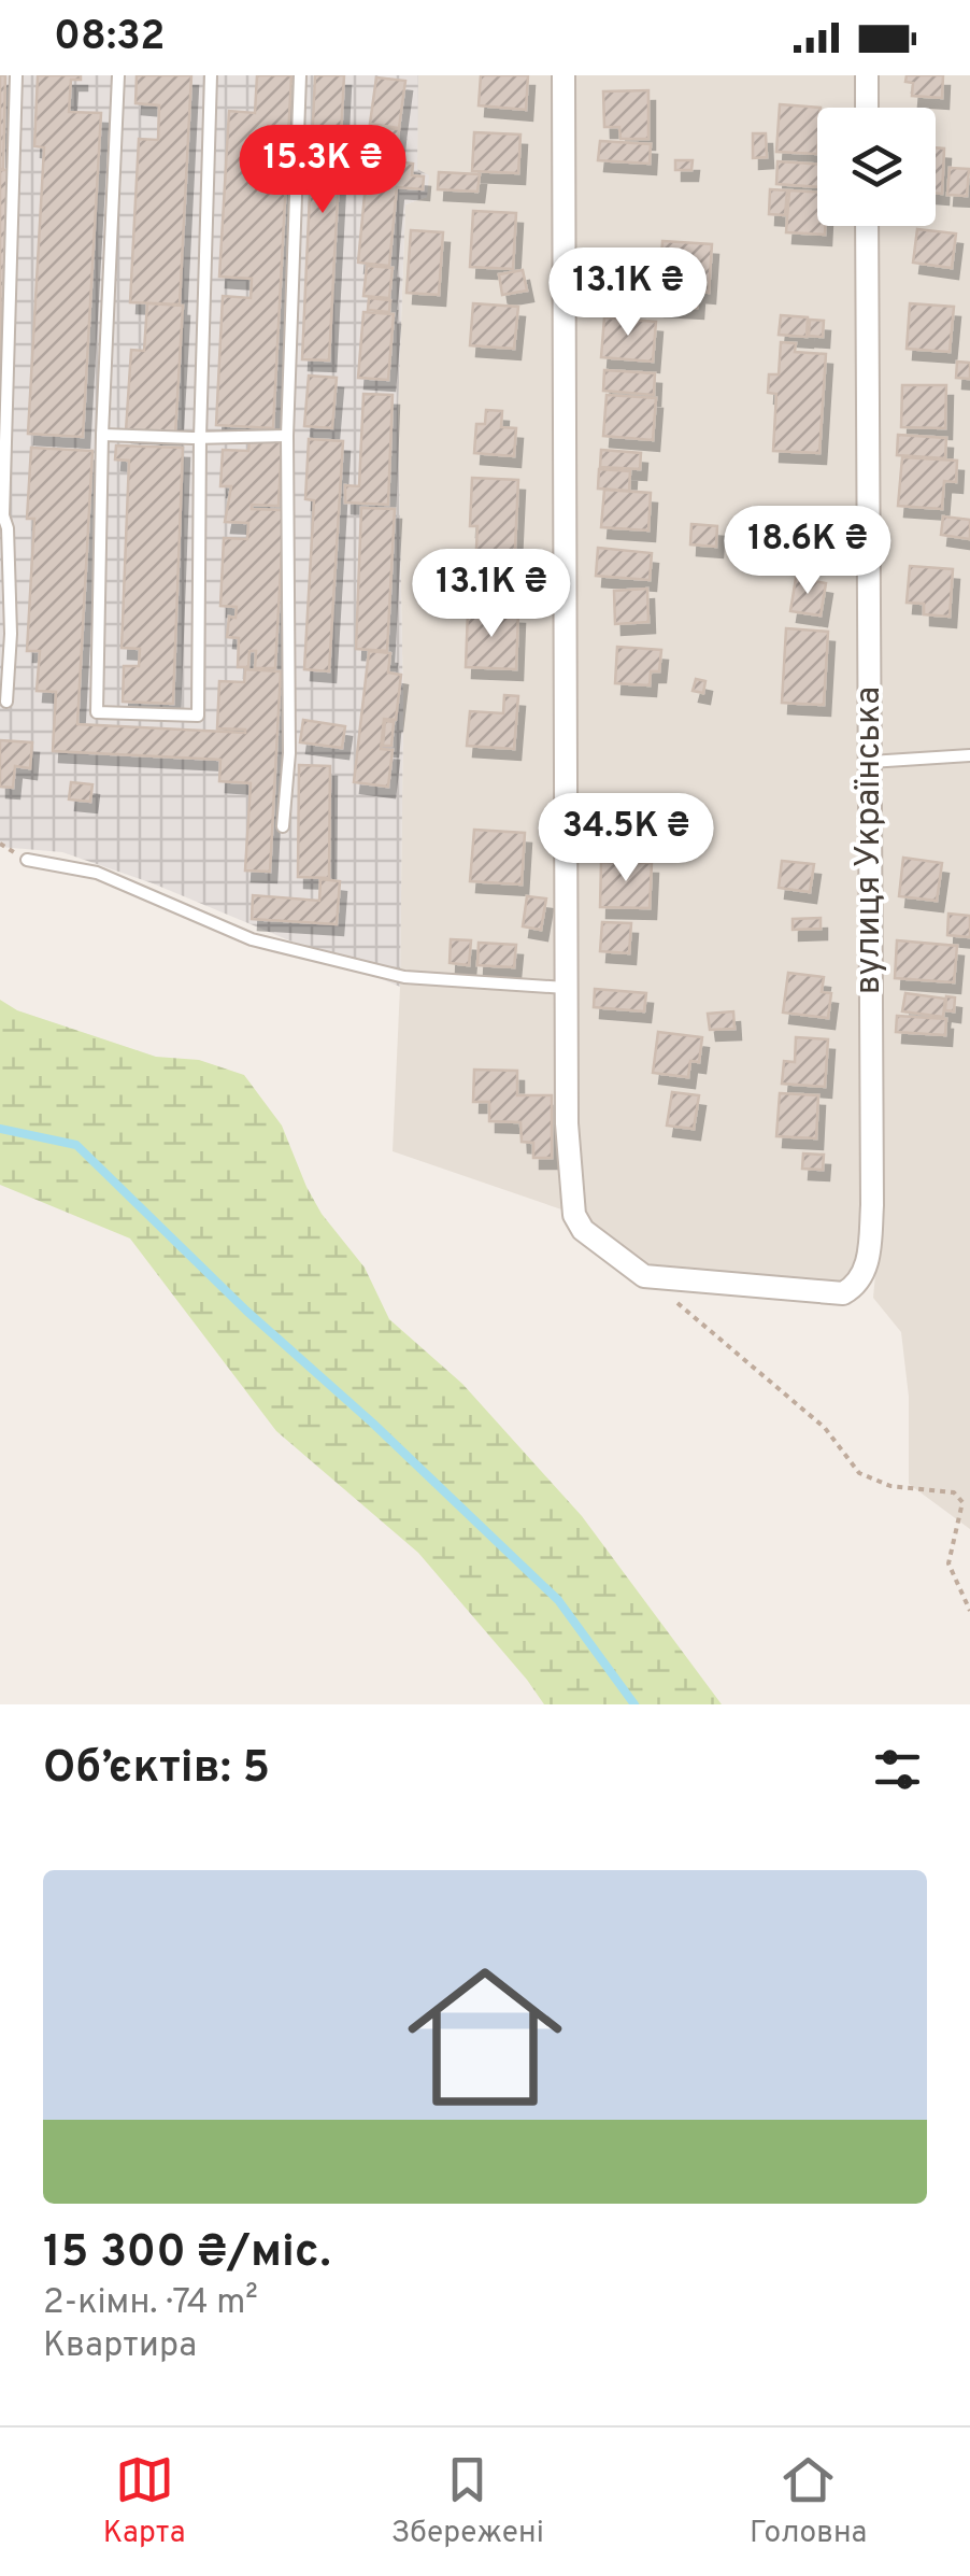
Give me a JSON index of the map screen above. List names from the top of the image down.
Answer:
{
  "streets": {
    "street": ["вулиця Українська"]
  },
  "page": {
    "status": "08:32",
    "price": [
      "15.3K ₴",
      "13.1K ₴",
      "18.6K ₴",
      "13.1K ₴",
      "34.5K ₴"
    ],
    "heading": "Об’єктів: 5",
    "list": [
      {
        "name": "15 300 ₴/міс.",
        "note": "2-кімн. · 74 m² · Квартира"
      }
    ],
    "tabs": ["Карта", "Збережені", "Головна"]
  }
}
